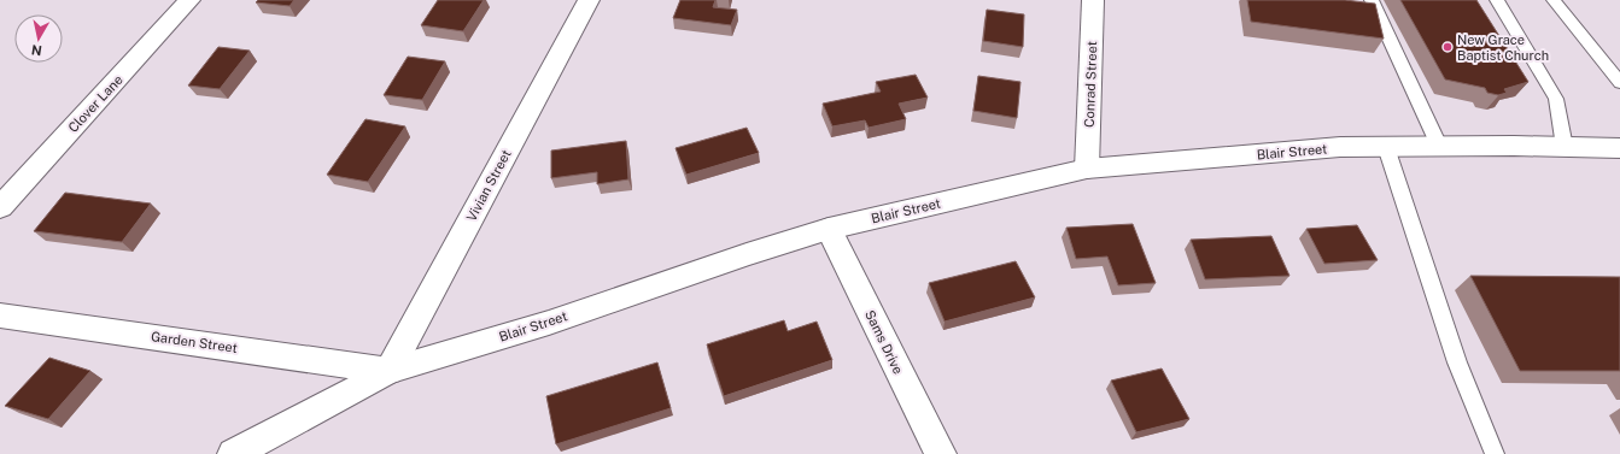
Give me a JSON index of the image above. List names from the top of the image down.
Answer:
{
  "streets": {
    "street": [
      "Conrad Street",
      "Clover Lane",
      "Blair Street",
      "Vivian Street",
      "Garden Street",
      "Sams Drive"
    ]
  },
  "crossings": [
    ["Conrad Street", "Blair Street"],
    ["Blair Street", "Vivian Street"],
    ["Blair Street", "Garden Street"],
    ["Blair Street", "Sams Drive"],
    ["Vivian Street", "Garden Street"]
  ],
  "places": ["New Grace Baptist Church"],
  "north": "bottom"
}
